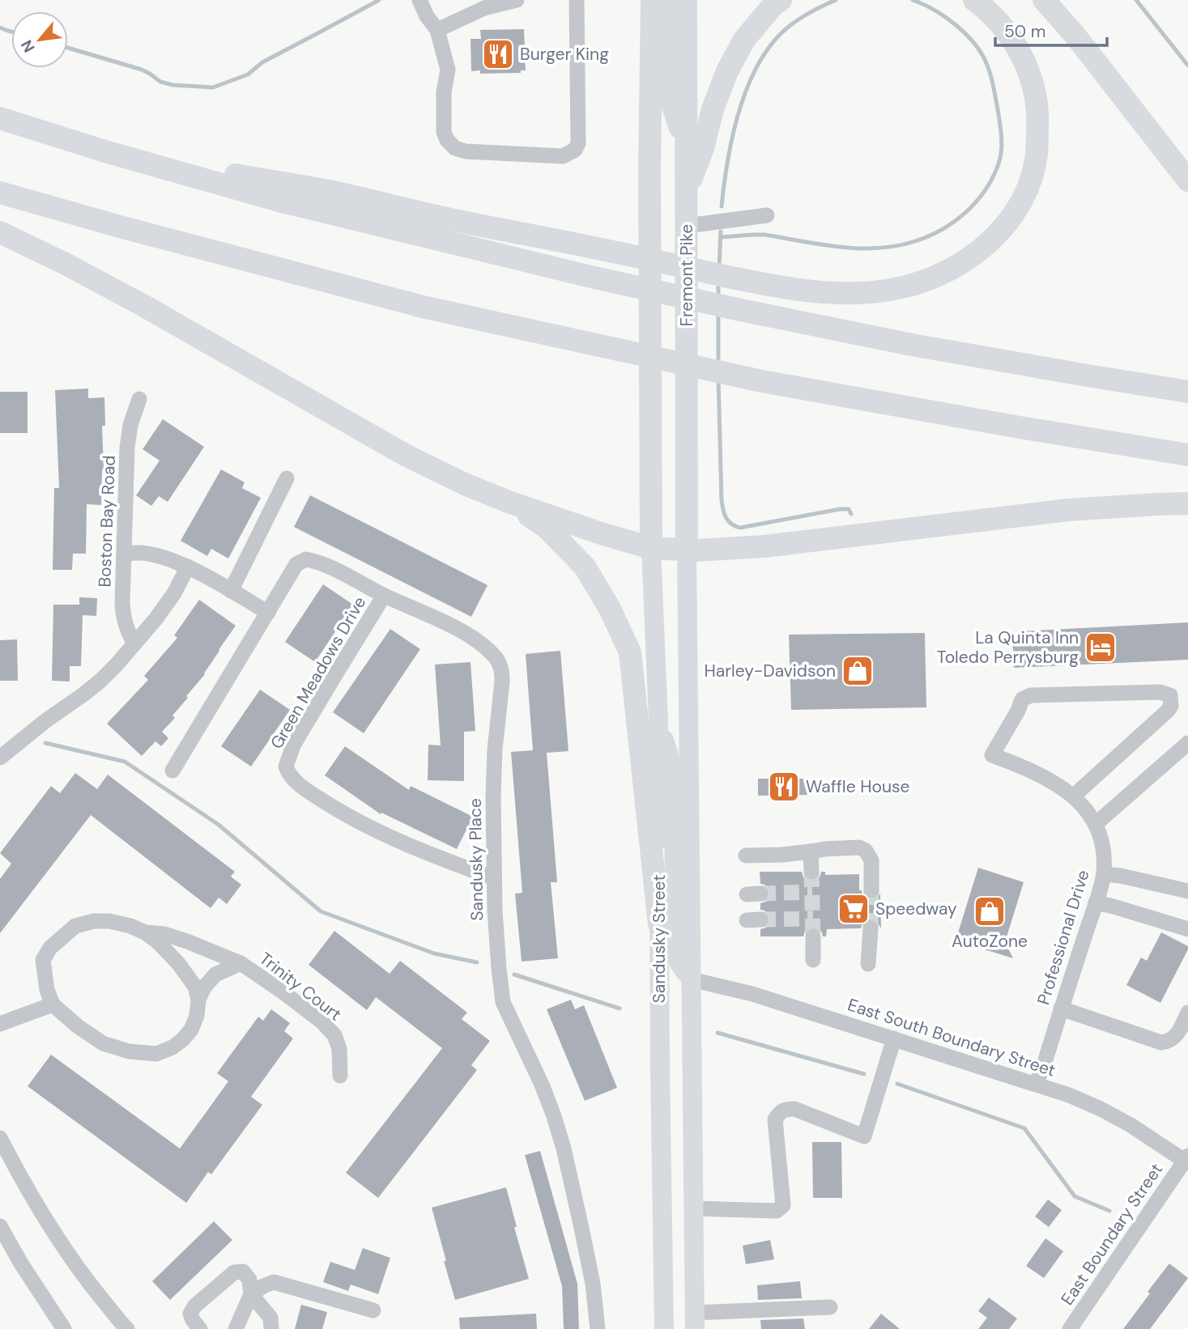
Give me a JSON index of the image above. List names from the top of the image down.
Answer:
{
  "streets": {
    "highway": ["Fremont Pike"],
    "main road": ["Sandusky Street"],
    "street": [
      "Boston Bay Road",
      "Green Meadows Drive",
      "Sandusky Place",
      "Professional Drive",
      "Trinity Court",
      "East South Boundary Street",
      "East Boundary Street"
    ]
  },
  "crossings": [
    ["Fremont Pike", "Sandusky Street"],
    ["Green Meadows Drive", "Sandusky Place"],
    ["Professional Drive", "East South Boundary Street"],
    ["Sandusky Street", "East South Boundary Street"],
    ["East South Boundary Street", "East Boundary Street"]
  ],
  "places": {
    "restaurant": ["Burger King", "Waffle House"],
    "hotel": ["La Quinta Inn Toledo Perrysburg"],
    "shop": ["Harley-Davidson", "AutoZone"],
    "supermarket": ["Speedway"]
  },
  "scale_bar": "50 m",
  "north": "bottom left"
}
